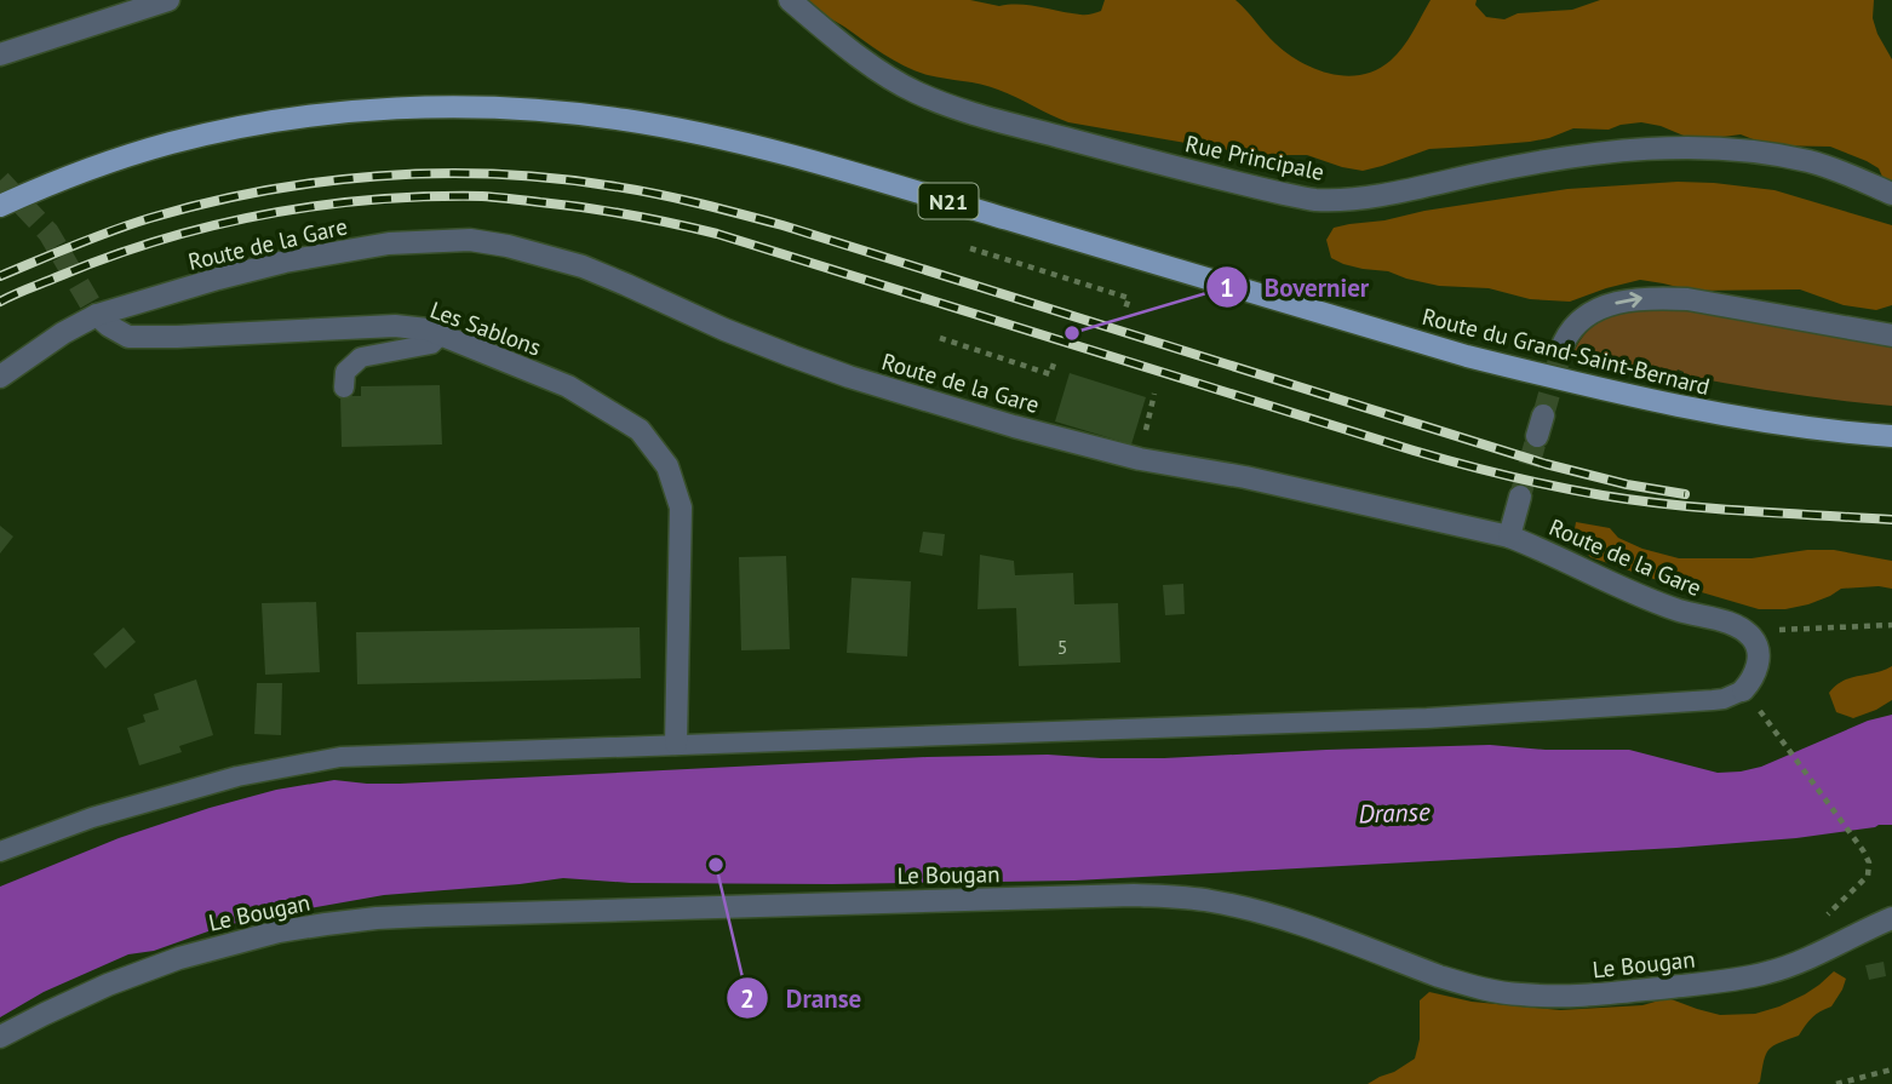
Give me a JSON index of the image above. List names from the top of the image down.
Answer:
{
  "streets": {
    "main road": ["N21", "Route du Grand-Saint-Bernard"],
    "street": [
      "Rue Principale",
      "Route de la Gare",
      "Les Sablons",
      "Le Bougan"
    ]
  },
  "crossings": [
    ["Route de la Gare", "Les Sablons"]
  ],
  "water": ["Dranse"],
  "places": ["Bovernier", "Dranse"],
  "house_numbers": ["5"]
}
